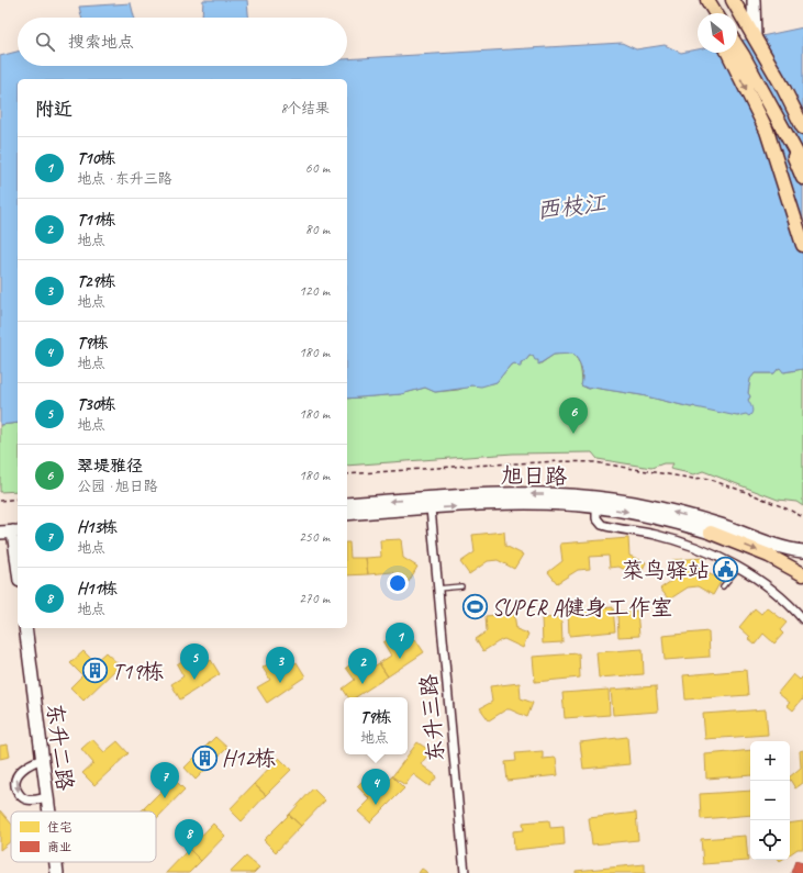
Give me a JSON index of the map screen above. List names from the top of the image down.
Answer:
{
  "streets": {
    "main road": ["旭日路", "东升二路"],
    "street": ["东升三路"]
  },
  "crossings": [
    ["旭日路", "东升三路"]
  ],
  "water": ["西枝江"],
  "places": {
    "public building": ["菜鸟驿站"],
    "sports": ["SUPER A健身工作室"],
    "building": ["T19栋", "H12栋"]
  },
  "legend": ["住宅", "商业"],
  "north": "bottom right",
  "page": {
    "search": "搜索地点",
    "heading": ["附近", "8个结果"],
    "list": [
      {
        "mark": "1",
        "name": "T10栋",
        "note": "地点 · 东升三路",
        "value": "60 m"
      },
      {
        "mark": "2",
        "name": "T11栋",
        "note": "地点",
        "value": "80 m"
      },
      {
        "mark": "3",
        "name": "T29栋",
        "note": "地点",
        "value": "120 m"
      },
      {
        "mark": "4",
        "name": "T9栋",
        "note": "地点",
        "value": "180 m"
      },
      {
        "mark": "5",
        "name": "T30栋",
        "note": "地点",
        "value": "180 m"
      },
      {
        "mark": "6",
        "name": "翠堤雅径",
        "note": "公园 · 旭日路",
        "value": "180 m"
      },
      {
        "mark": "7",
        "name": "H13栋",
        "note": "地点",
        "value": "250 m"
      },
      {
        "mark": "8",
        "name": "H11栋",
        "note": "地点",
        "value": "270 m"
      }
    ],
    "pins": [
      "6",
      "1",
      "5",
      "3",
      "2",
      "7",
      "4",
      "8"
    ],
    "popup": ["T9栋", "地点"],
    "map_buttons": ["+", "−"]
  }
}
